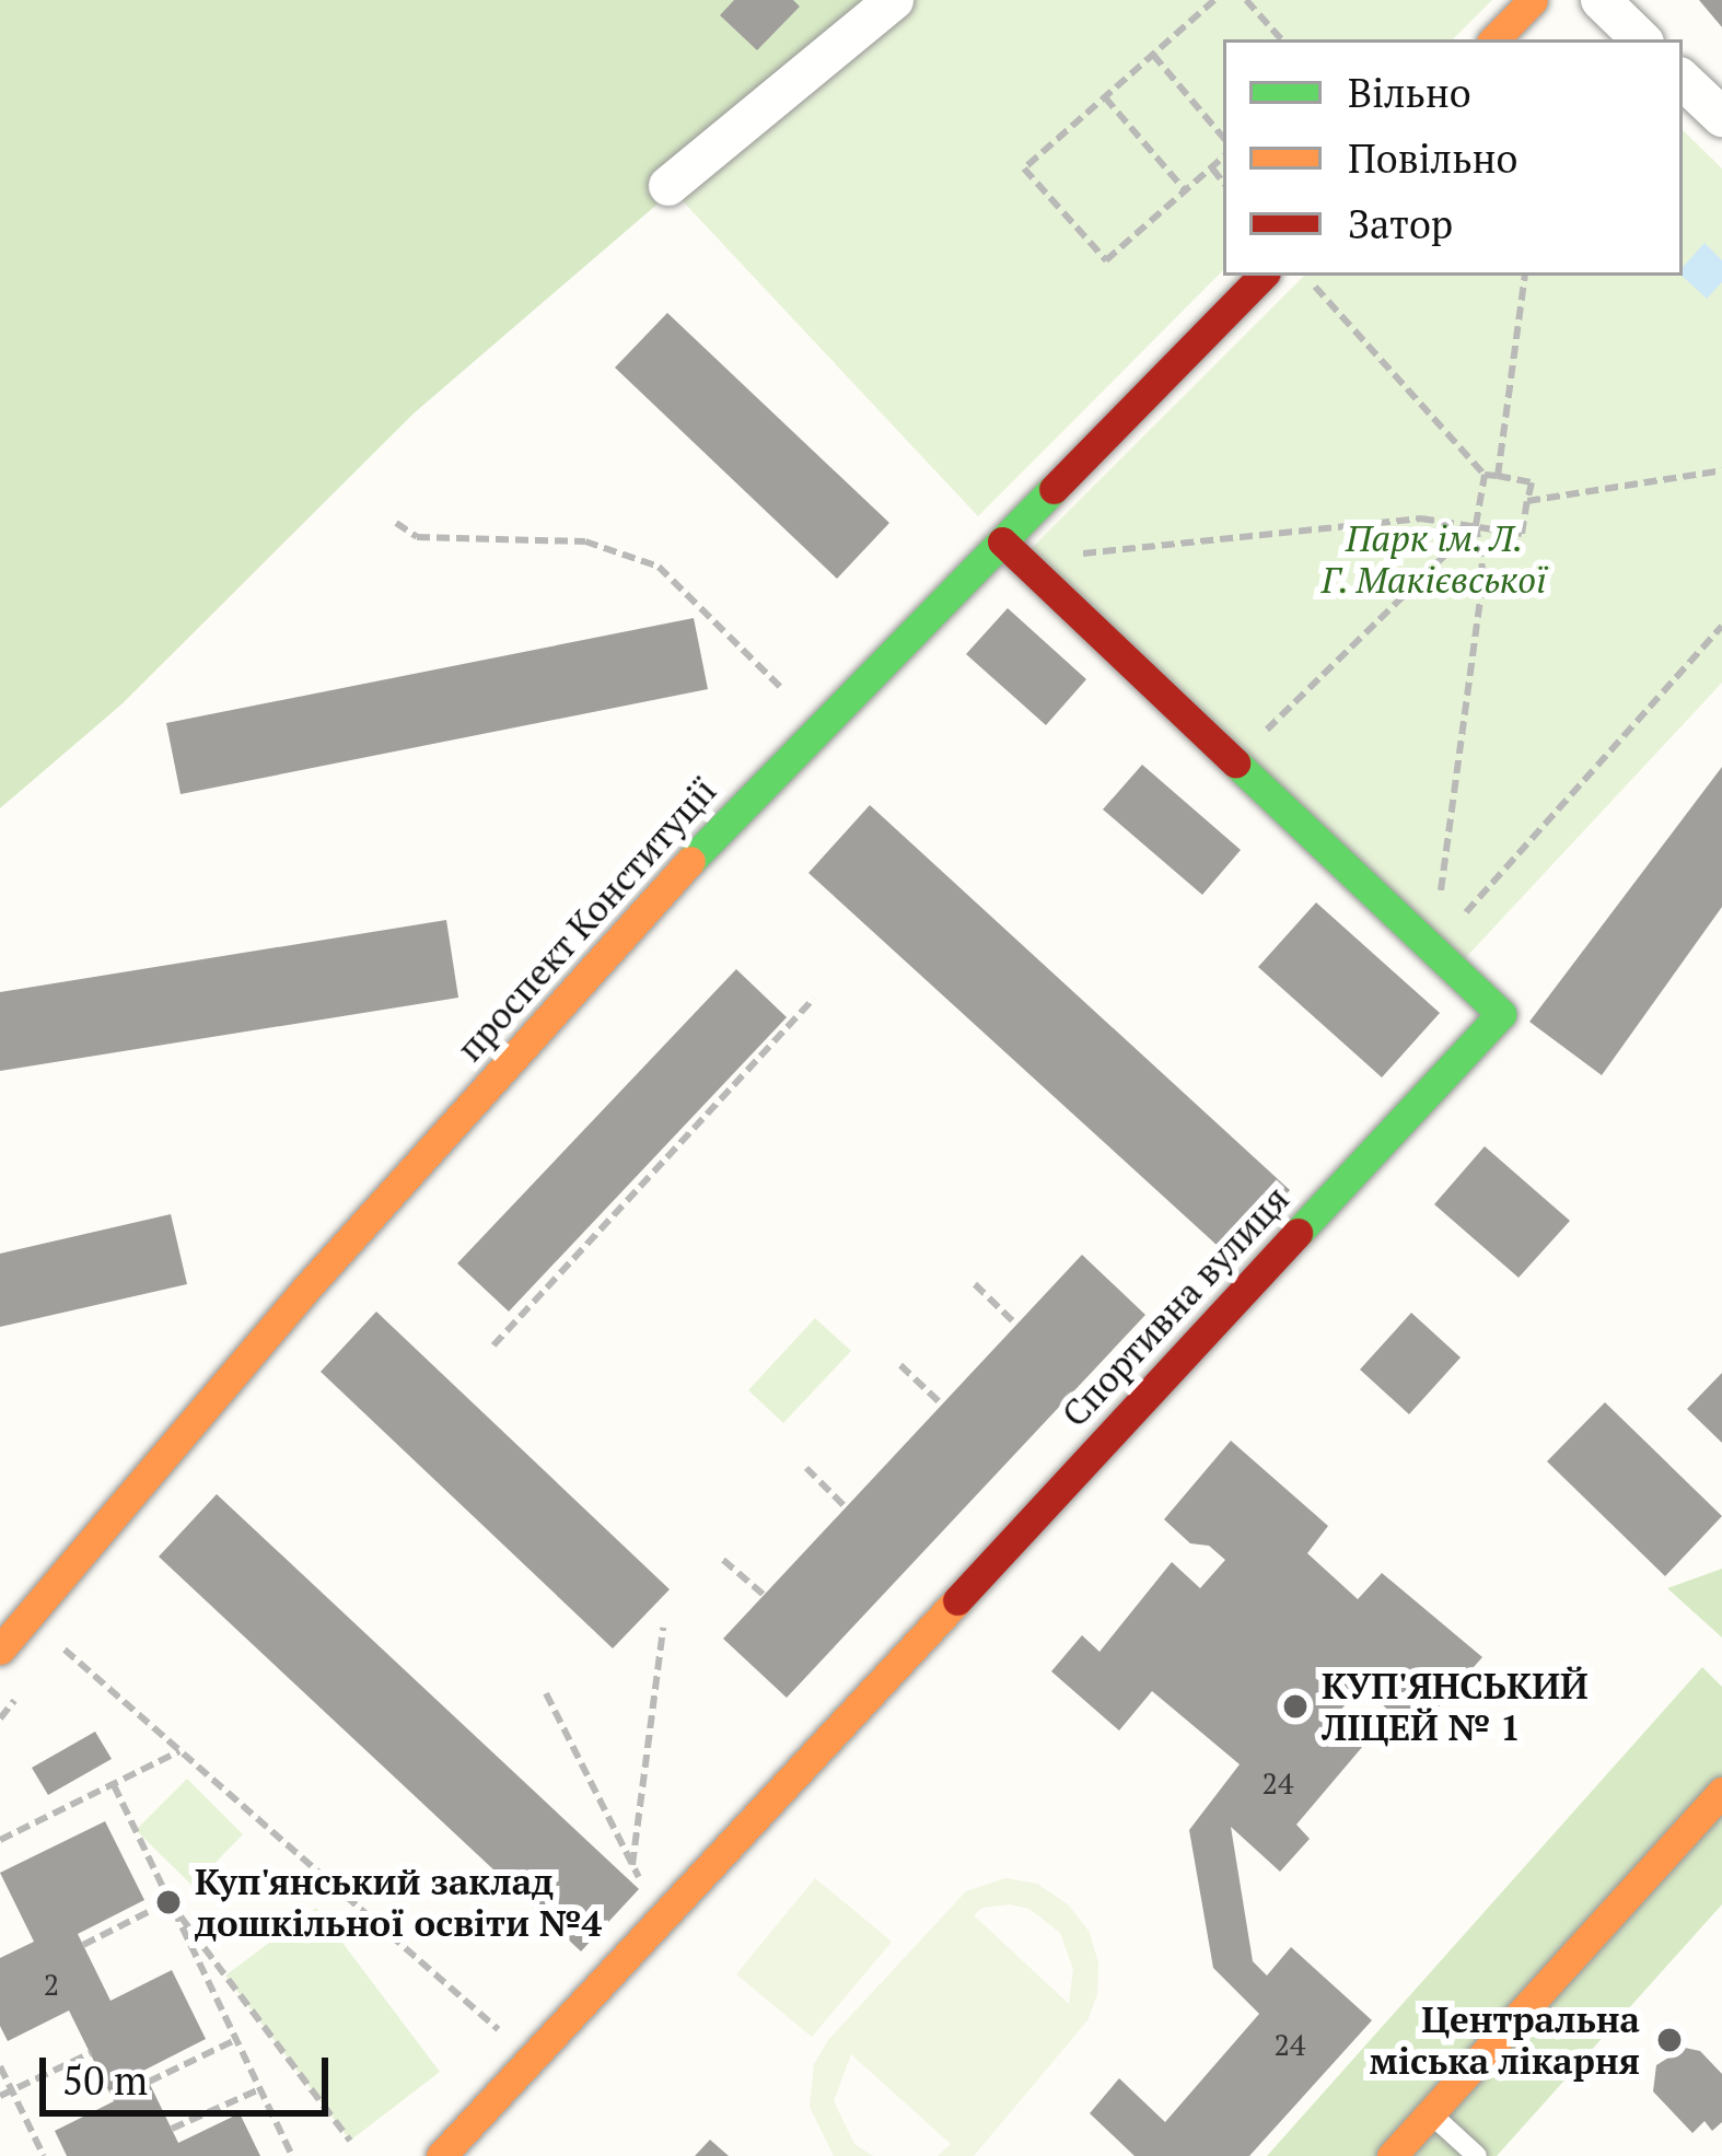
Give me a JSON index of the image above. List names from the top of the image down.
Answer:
{
  "streets": {
    "main road": ["проспект Конституції", "Спортивна вулиця"]
  },
  "crossings": [
    ["проспект Конституції", "Спортивна вулиця"]
  ],
  "parks": ["Парк ім. Л. Г. Макієвської"],
  "places": ["КУП'ЯНСЬКИЙ ЛІЦЕЙ № 1", "Куп'янський заклад дошкільної освіти №4", "Центральна міська лікарня"],
  "house_numbers": ["24", "2", "24"],
  "legend": ["Вільно", "Повільно", "Затор"],
  "scale_bar": "50 m"
}
